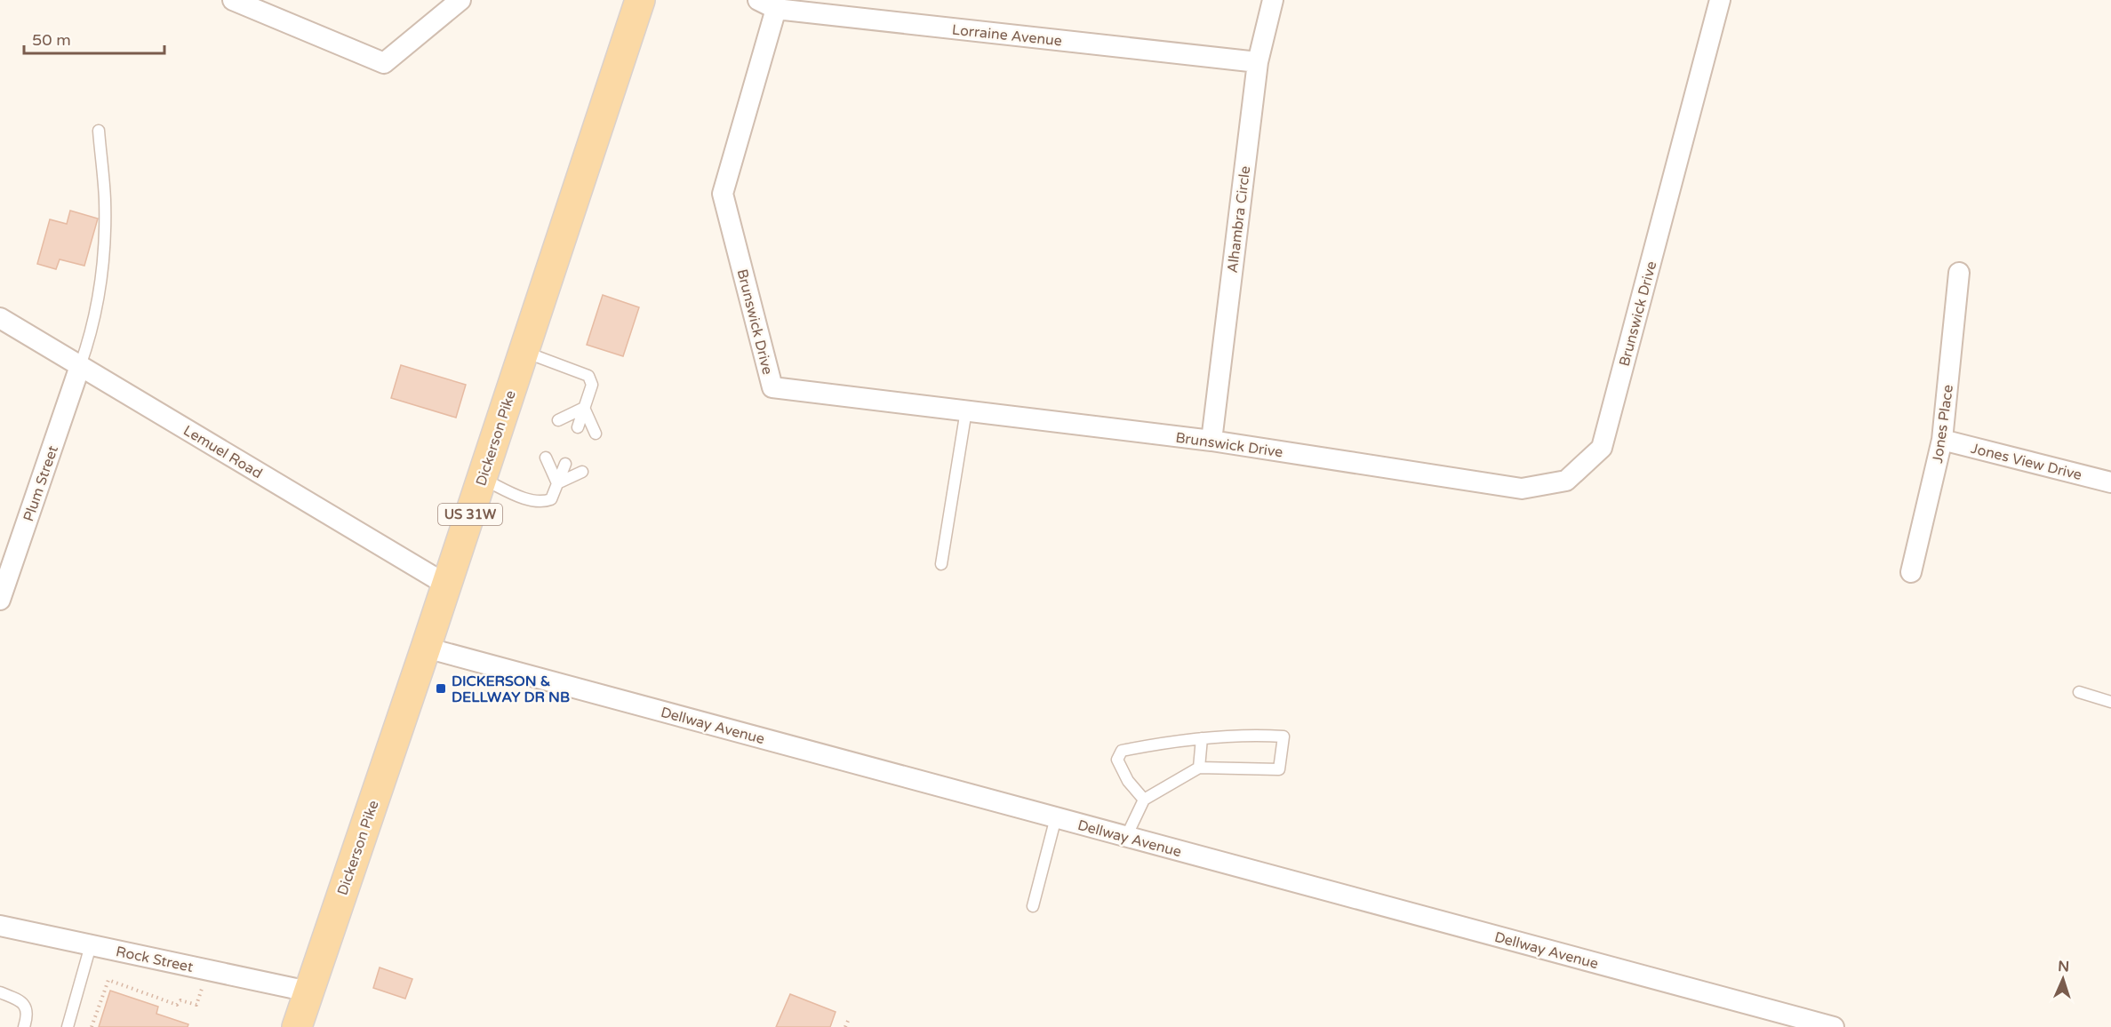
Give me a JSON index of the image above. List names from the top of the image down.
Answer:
{
  "streets": {
    "main road": ["Dickerson Pike", "US 31W"],
    "street": [
      "Lorraine Avenue",
      "Alhambra Circle",
      "Brunswick Drive",
      "Jones Place",
      "Lemuel Road",
      "Jones View Drive",
      "Plum Street",
      "Dellway Avenue",
      "Rock Street"
    ]
  },
  "crossings": [
    ["Lorraine Avenue", "Alhambra Circle"],
    ["Lorraine Avenue", "Brunswick Drive"],
    ["Alhambra Circle", "Brunswick Drive"],
    ["Jones Place", "Jones View Drive"],
    ["Dickerson Pike", "Lemuel Road"],
    ["Dickerson Pike", "Dellway Avenue"],
    ["Dickerson Pike", "Rock Street"],
    ["Lemuel Road", "Plum Street"]
  ],
  "places": {
    "transit": ["DICKERSON & DELLWAY DR NB"]
  },
  "scale_bar": "50 m",
  "north": "top"
}
